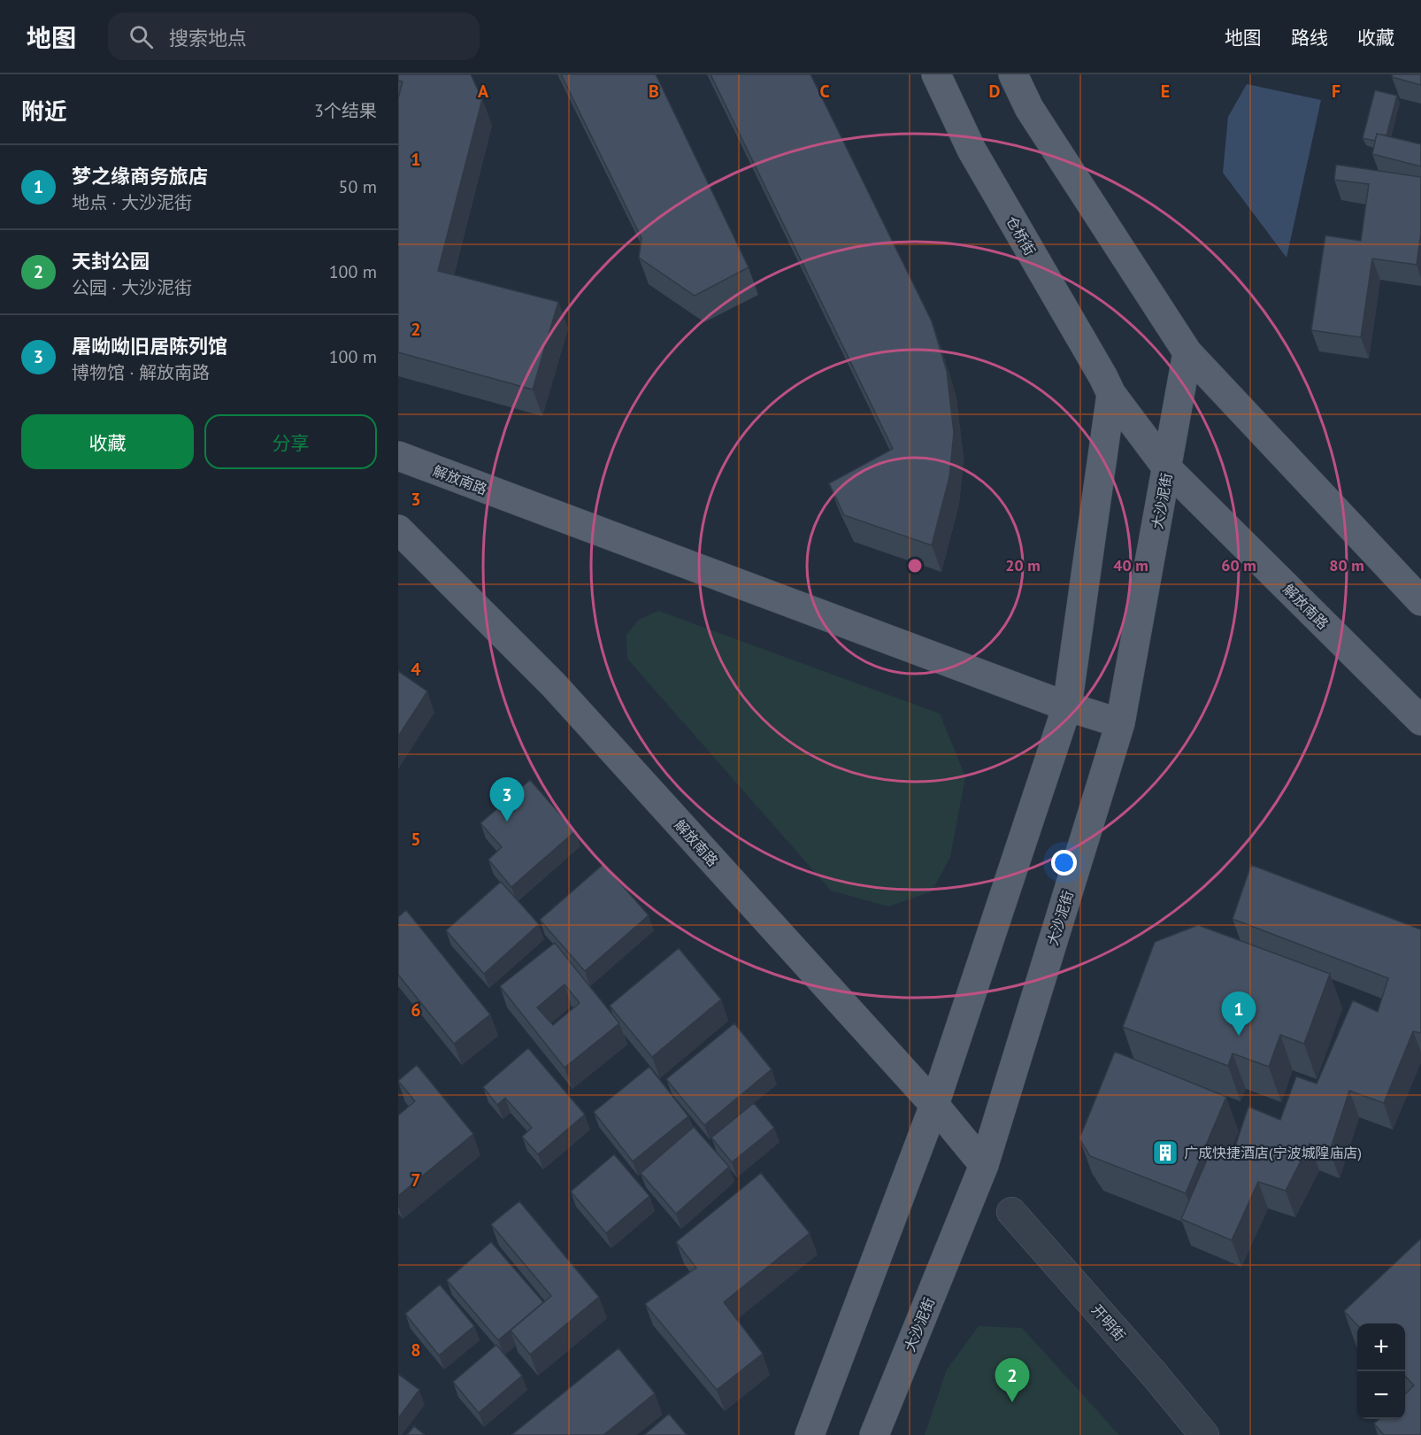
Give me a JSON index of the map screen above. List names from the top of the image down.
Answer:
{
  "streets": {
    "main road": ["仓桥街", "解放南路", "大沙泥街"],
    "street": ["开明街"]
  },
  "crossings": [
    ["仓桥街", "解放南路"],
    ["解放南路", "大沙泥街"]
  ],
  "places": {
    "building": ["广成快捷酒店(宁波城隍庙店)"]
  },
  "page": {
    "header": "地图",
    "search": "搜索地点",
    "nav": ["地图", "路线", "收藏"],
    "heading": ["附近", "3个结果"],
    "list": [
      {
        "mark": "1",
        "name": "梦之缘商务旅店",
        "note": "地点 · 大沙泥街",
        "value": "50 m"
      },
      {
        "mark": "2",
        "name": "天封公园",
        "note": "公园 · 大沙泥街",
        "value": "100 m"
      },
      {
        "mark": "3",
        "name": "屠呦呦旧居陈列馆",
        "note": "博物馆 · 解放南路",
        "value": "100 m"
      }
    ],
    "buttons": ["收藏", "分享"],
    "pins": ["3", "1", "2"],
    "map_buttons": ["+", "−"]
  },
  "grid": {
    "columns": [
      "A",
      "B",
      "C",
      "D",
      "E",
      "F"
    ],
    "rows": [
      "1",
      "2",
      "3",
      "4",
      "5",
      "6",
      "7",
      "8"
    ]
  },
  "rings": [
    "20 m",
    "40 m",
    "60 m",
    "80 m"
  ]
}
